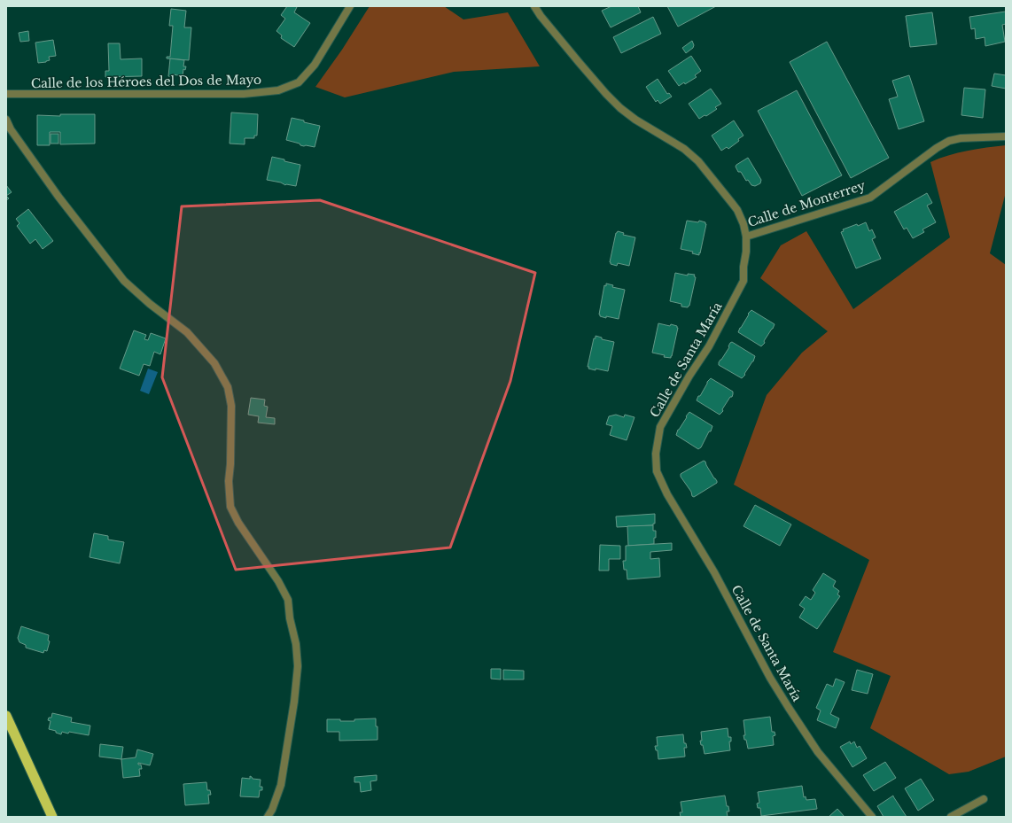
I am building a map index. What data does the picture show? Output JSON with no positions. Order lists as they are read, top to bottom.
{
  "streets": {
    "street": ["Calle de los Héroes del Dos de Mayo", "Calle de Monterrey", "Calle de Santa María"]
  },
  "crossings": [
    ["Calle de Monterrey", "Calle de Santa María"]
  ]
}
